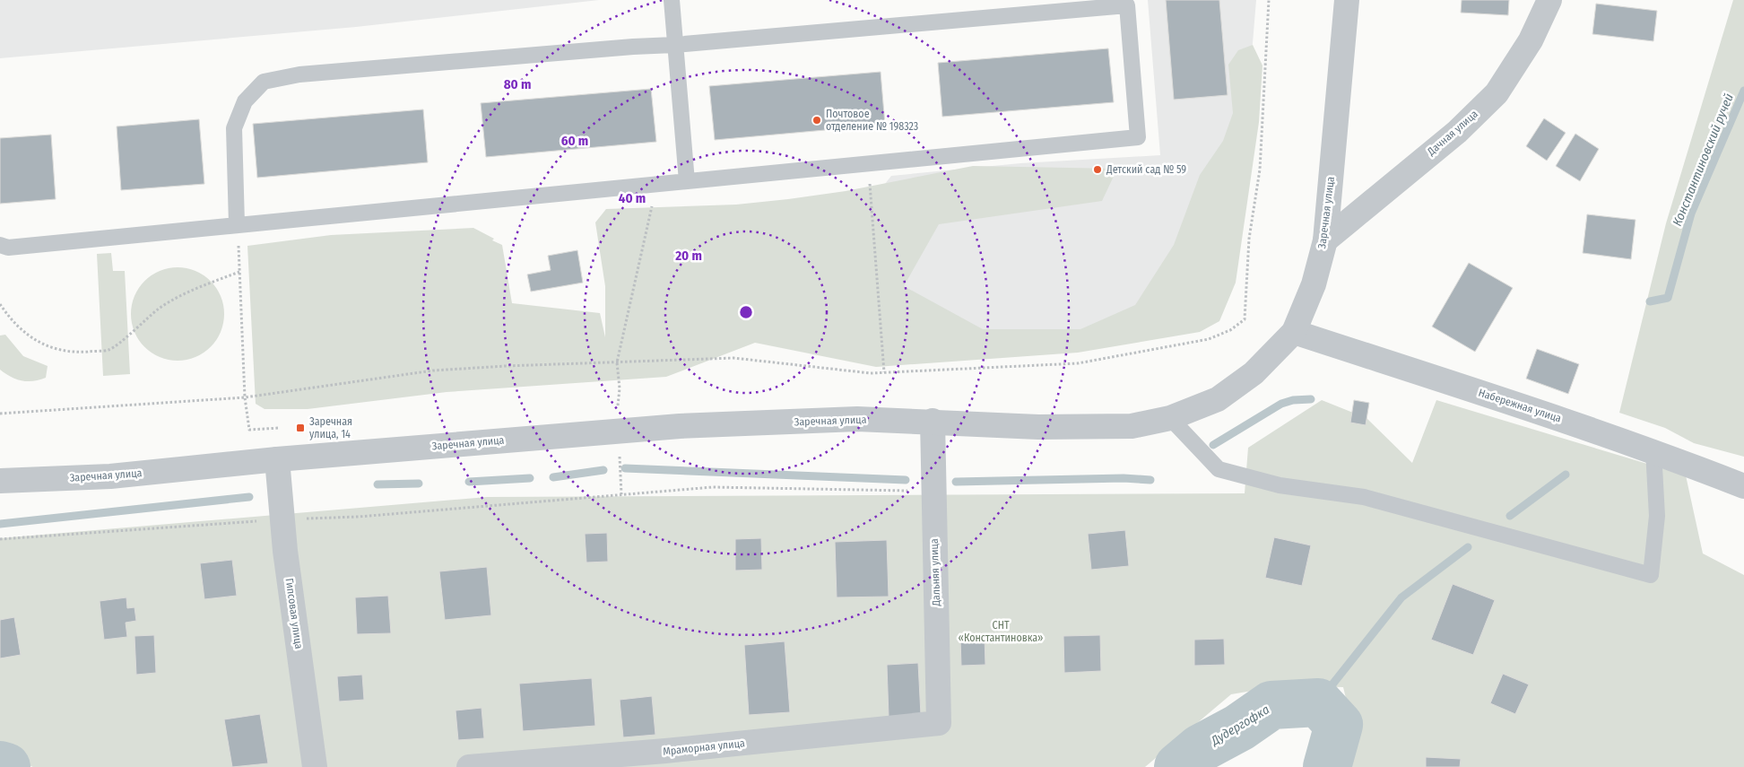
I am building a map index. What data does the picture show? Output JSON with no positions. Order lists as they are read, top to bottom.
{
  "streets": {
    "street": [
      "Дачная улица",
      "Заречная улица",
      "Набережная улица",
      "Дальняя улица",
      "Гипсовая улица",
      "Мраморная улица"
    ]
  },
  "crossings": [
    ["Дачная улица", "Заречная улица"],
    ["Заречная улица", "Набережная улица"],
    ["Заречная улица", "Дальняя улица"],
    ["Заречная улица", "Гипсовая улица"],
    ["Дальняя улица", "Мраморная улица"]
  ],
  "water": ["Константиновский ручей", "Дудергофка"],
  "parks": ["СНТ «Константиновка»"],
  "places": {
    "other": ["Почтовое отделение № 198323", "Детский сад № 59"],
    "transit": ["Заречная улица, 14"]
  },
  "rings": [
    "80 m",
    "60 m",
    "40 m",
    "20 m"
  ]
}
